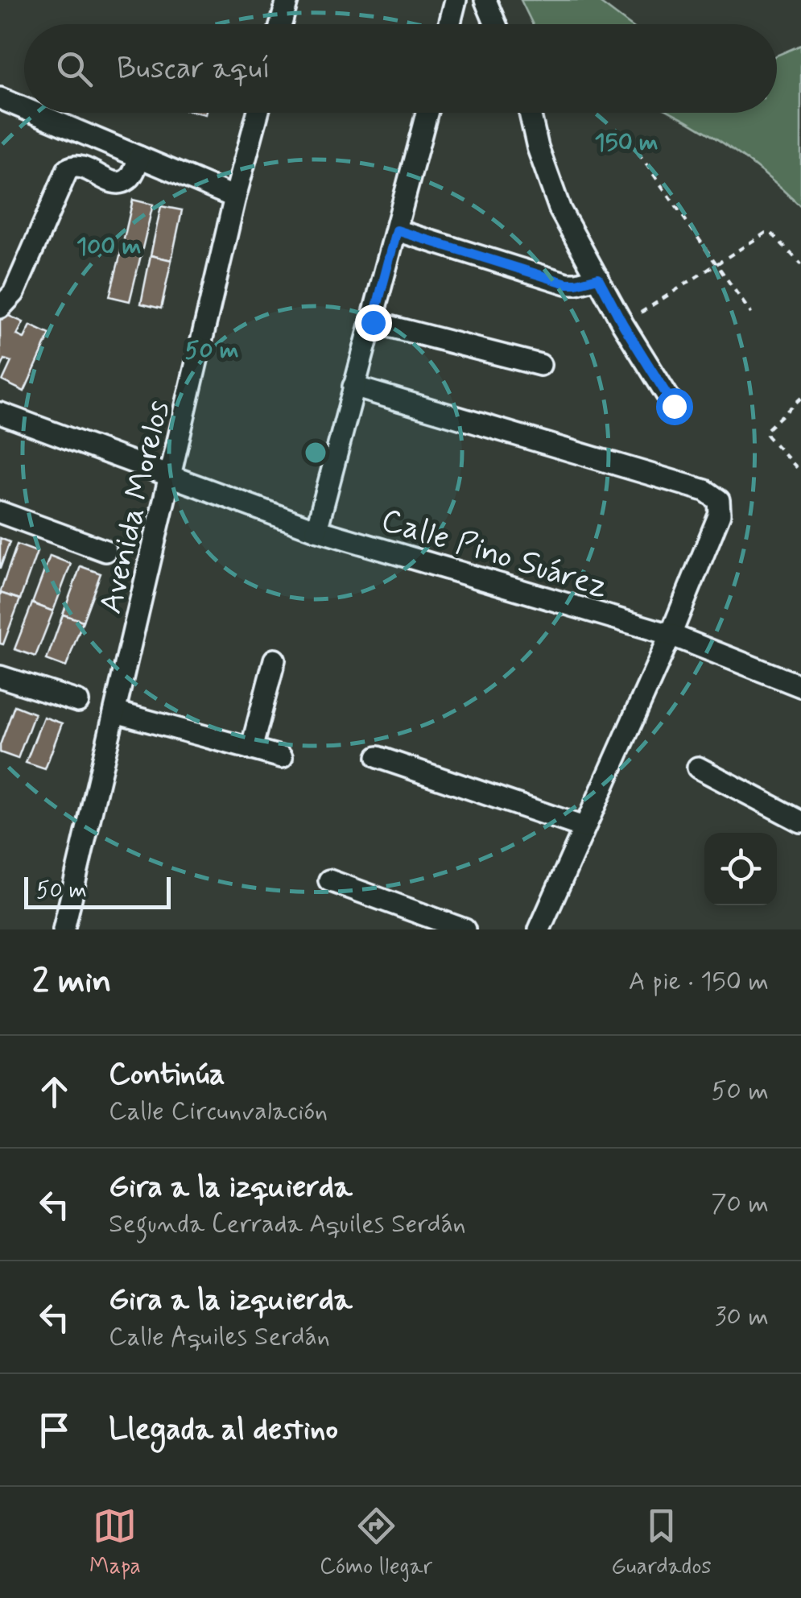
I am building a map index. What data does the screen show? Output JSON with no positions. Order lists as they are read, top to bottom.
{
  "streets": {
    "street": ["Avenida Morelos", "Calle Pino Suárez"]
  },
  "crossings": [
    ["Avenida Morelos", "Calle Pino Suárez"]
  ],
  "scale_bar": "50 m",
  "page": {
    "search": "Buscar aquí",
    "scale": "50 m",
    "heading": ["2 min", "A pie · 150 m"],
    "list": [
      ["Continúa", "Calle Circunvalación", "50 m"],
      ["Gira a la izquierda", "Segunda Cerrada Aquiles Serdán", "70 m"],
      ["Gira a la izquierda", "Calle Aquiles Serdán", "30 m"],
      "Llegada al destino"
    ],
    "nav": ["Mapa", "Cómo llegar", "Guardados"]
  },
  "rings": ["150 m", "100 m", "50 m"]
}
